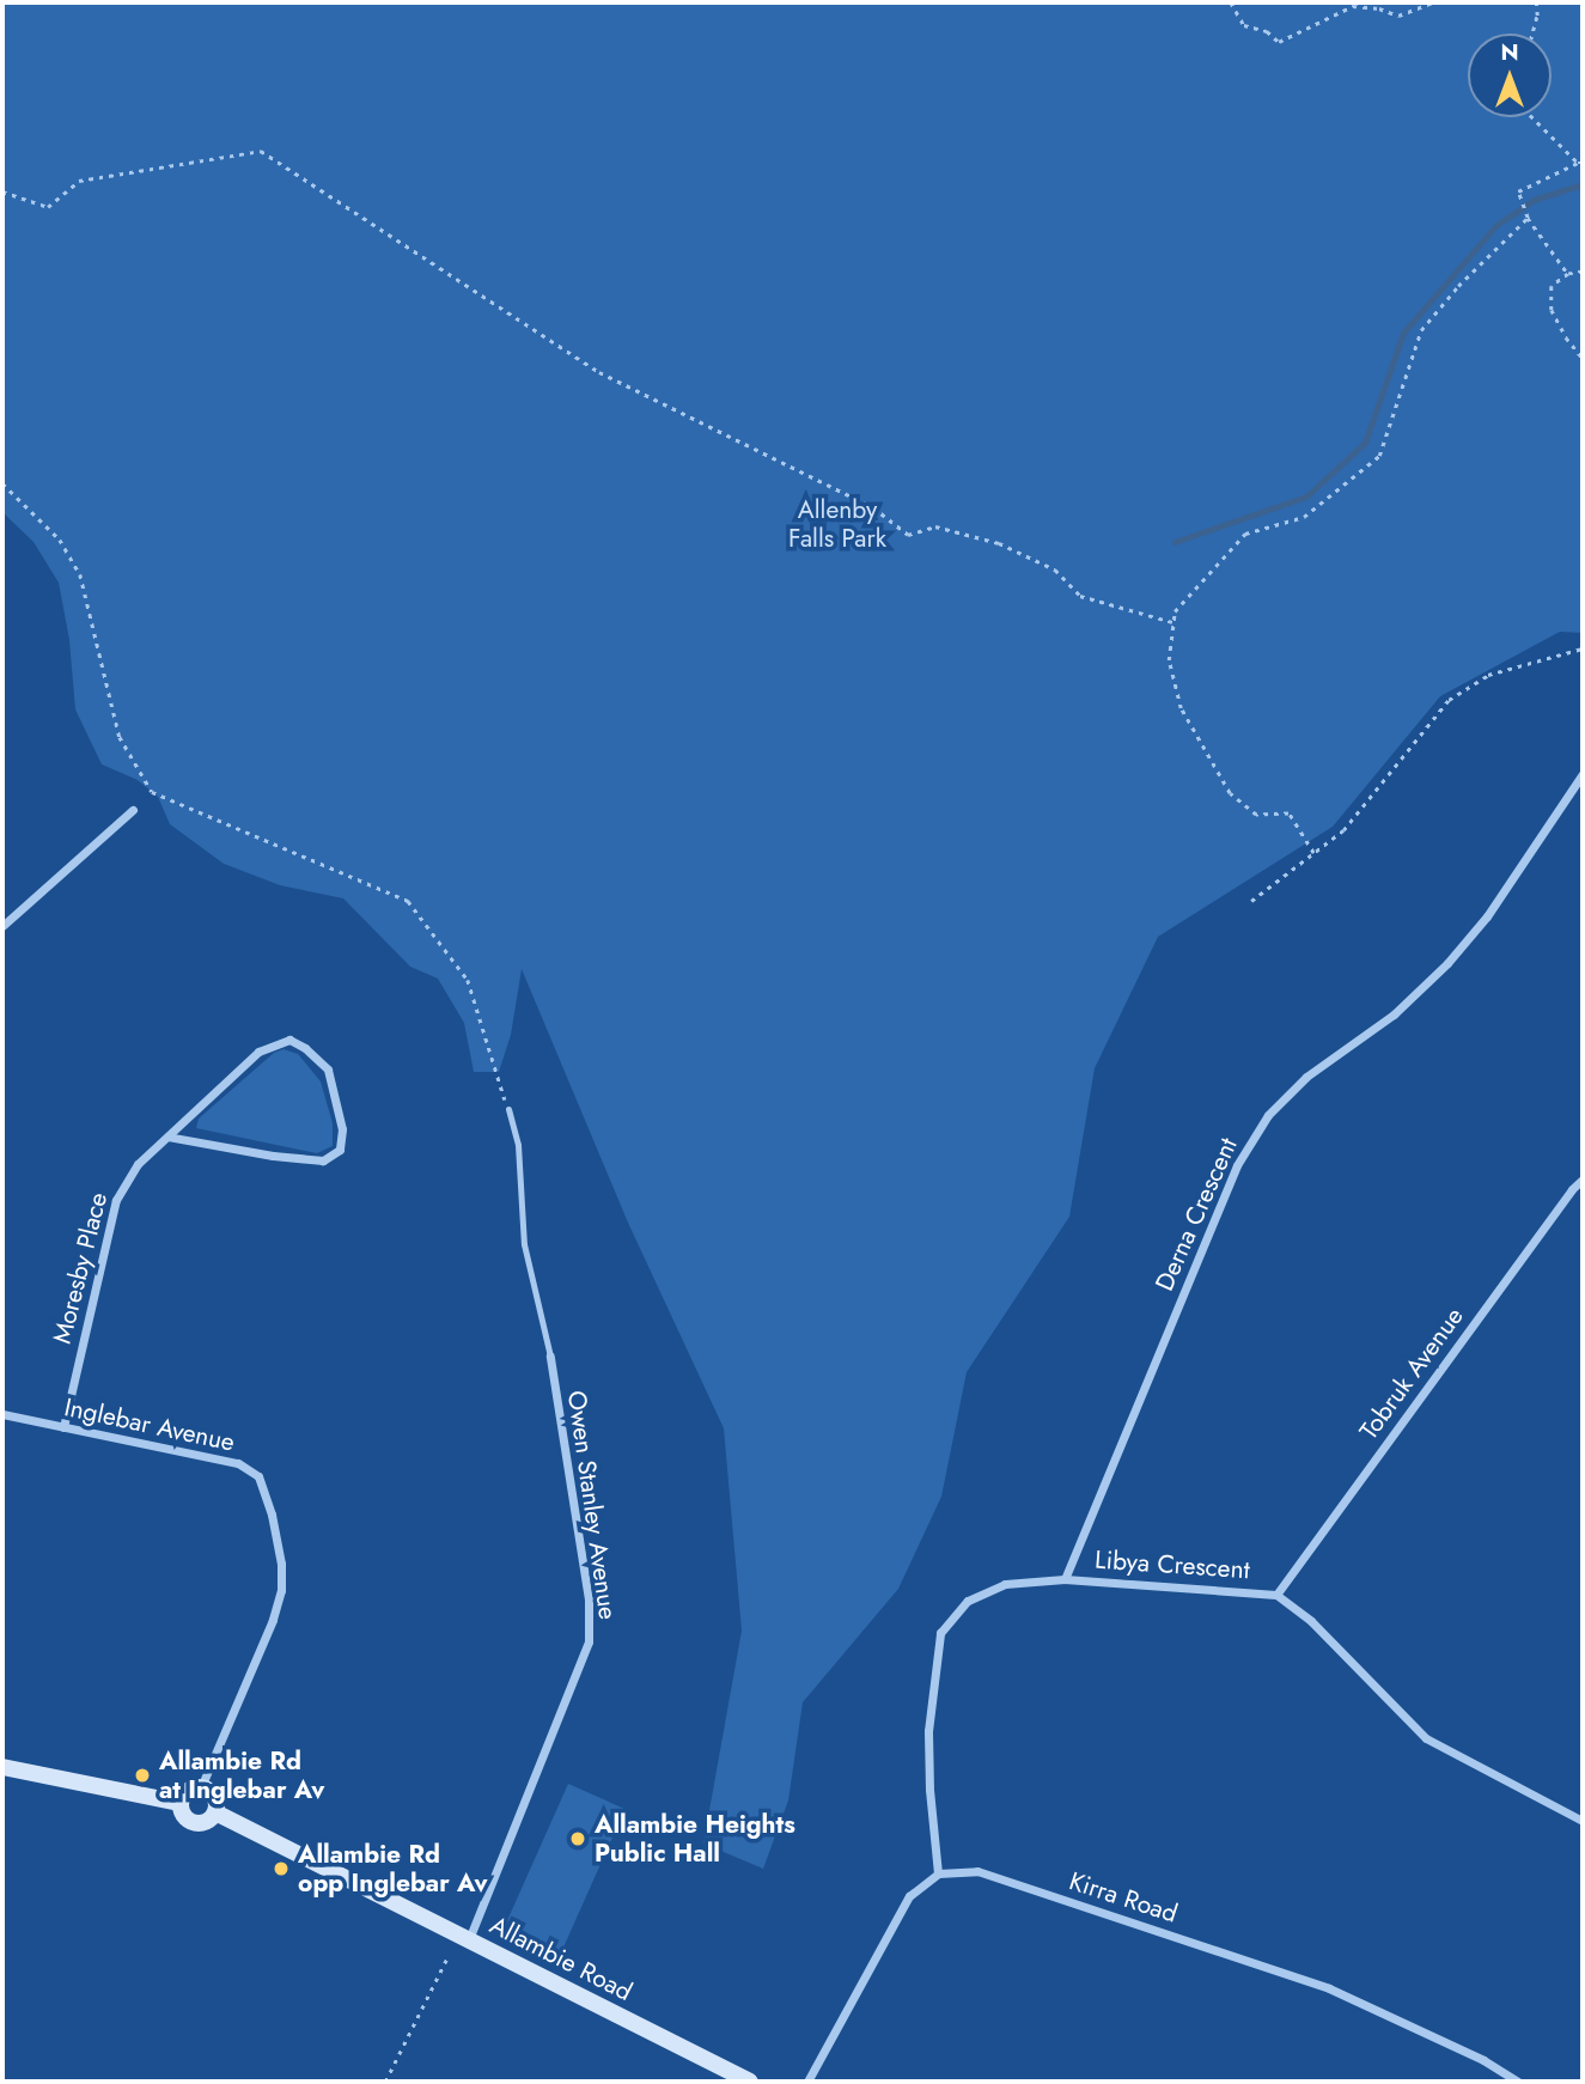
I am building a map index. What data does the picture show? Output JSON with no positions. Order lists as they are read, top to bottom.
{
  "streets": {
    "main road": ["Allambie Road"],
    "street": [
      "Derna Crescent",
      "Moresby Place",
      "Tobruk Avenue",
      "Inglebar Avenue",
      "Owen Stanley Avenue",
      "Libya Crescent",
      "Kirra Road"
    ]
  },
  "crossings": [
    ["Derna Crescent", "Libya Crescent"],
    ["Moresby Place", "Inglebar Avenue"],
    ["Tobruk Avenue", "Libya Crescent"],
    ["Inglebar Avenue", "Allambie Road"],
    ["Owen Stanley Avenue", "Allambie Road"],
    ["Libya Crescent", "Kirra Road"]
  ],
  "parks": ["Allenby Falls Park"],
  "places": ["Allambie Rd at Inglebar Av", "Allambie Heights Public Hall", "Allambie Rd opp Inglebar Av"],
  "north": "top"
}
